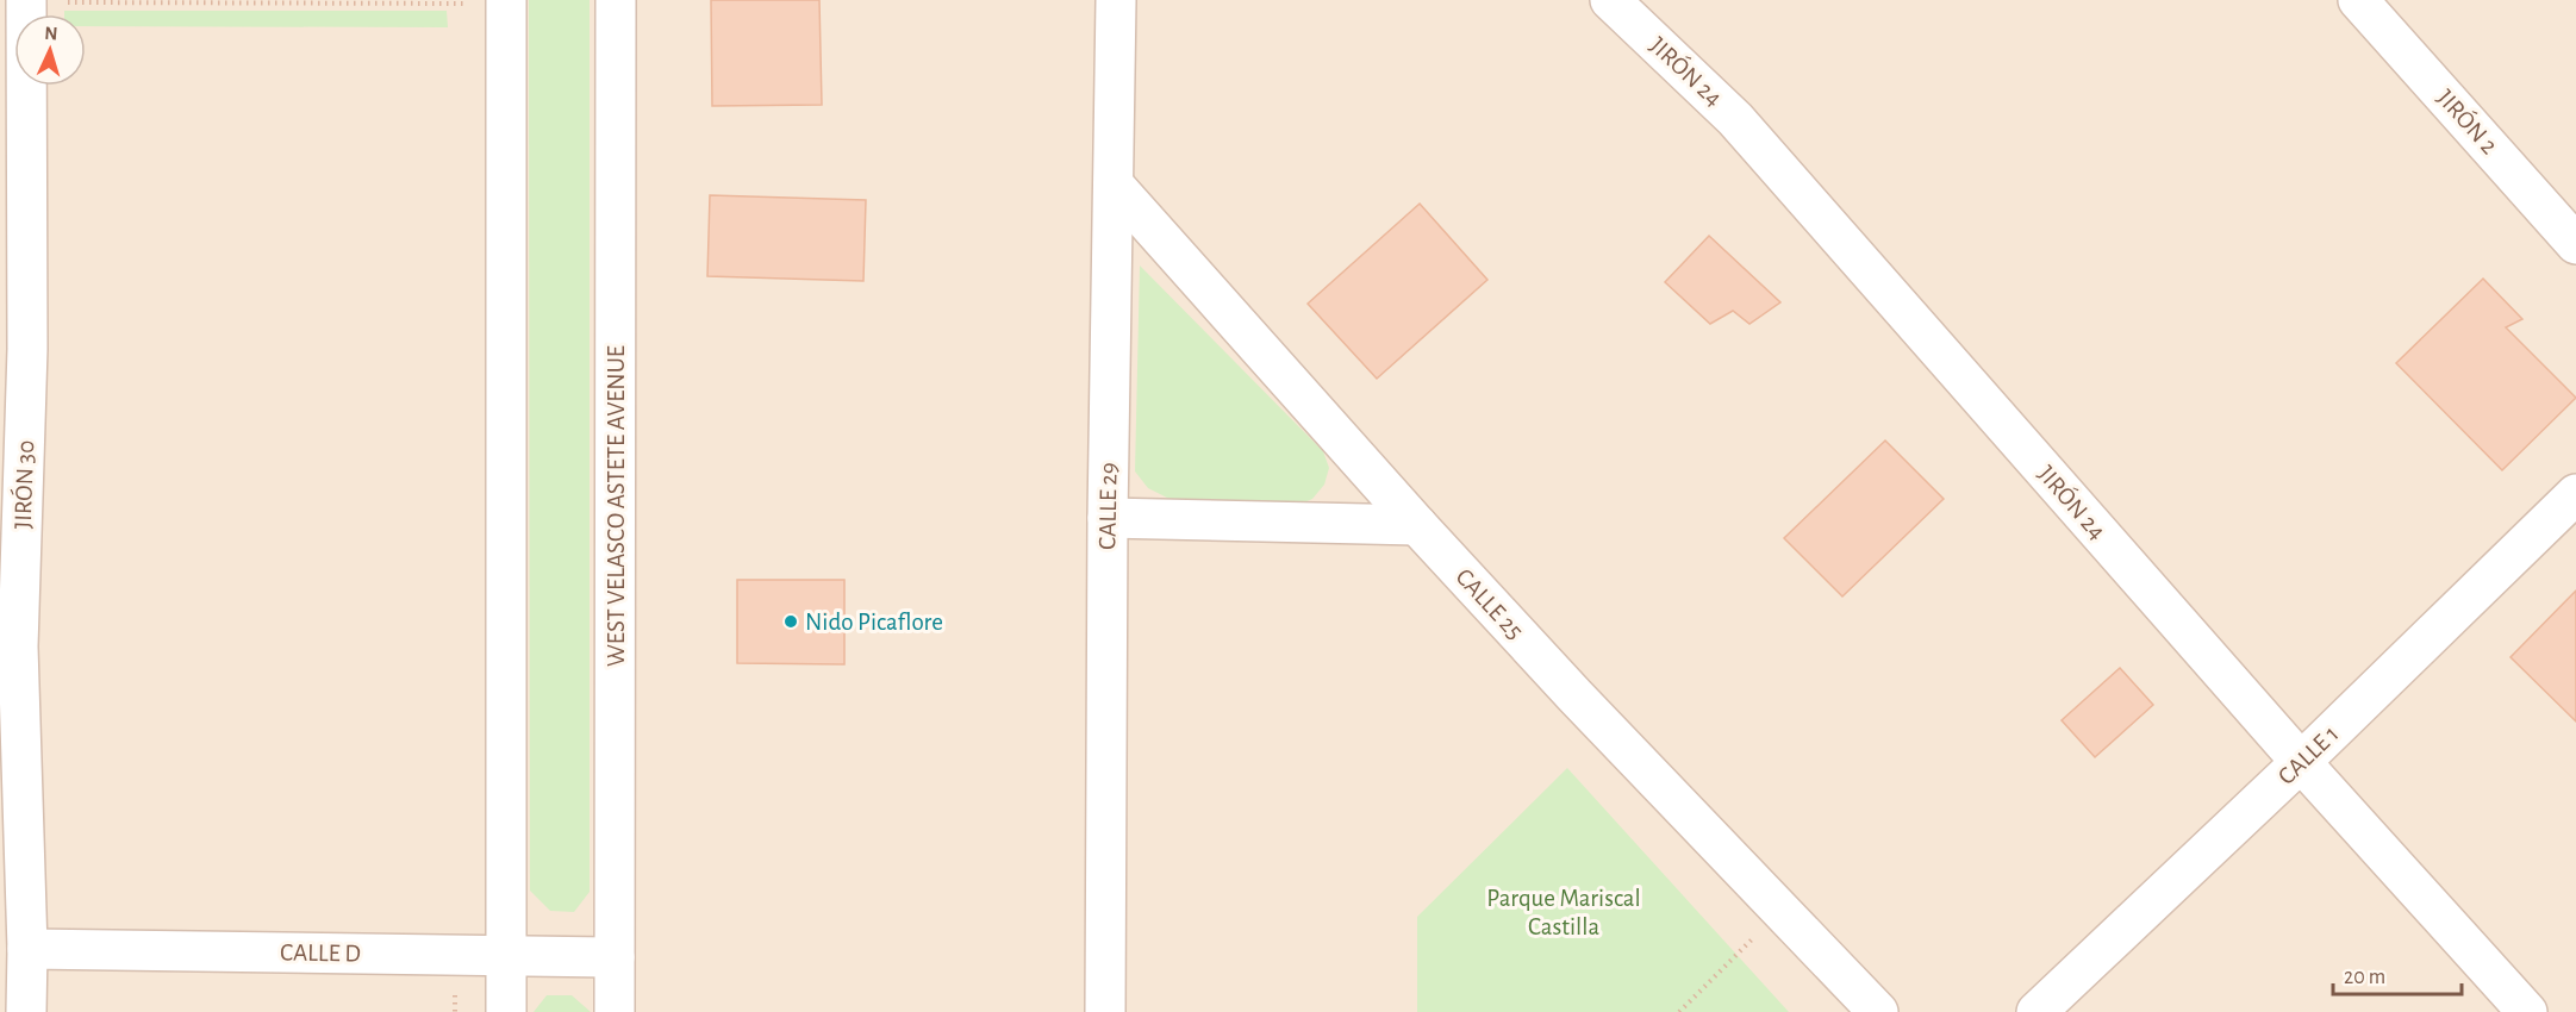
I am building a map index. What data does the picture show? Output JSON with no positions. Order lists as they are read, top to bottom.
{
  "streets": {
    "street": [
      "JIRÓN 24",
      "JIRÓN 2",
      "JIRÓN 30",
      "WEST VELASCO ASTETE AVENUE",
      "CALLE 29",
      "CALLE 25",
      "CALLE 1",
      "CALLE D"
    ]
  },
  "crossings": [
    ["JIRÓN 24", "CALLE 1"],
    ["JIRÓN 30", "CALLE D"],
    ["WEST VELASCO ASTETE AVENUE", "CALLE D"],
    ["CALLE 29", "CALLE 25"]
  ],
  "parks": ["Parque Mariscal Castilla"],
  "places": ["Nido Picaflore"],
  "scale_bar": "20 m",
  "north": "top"
}
